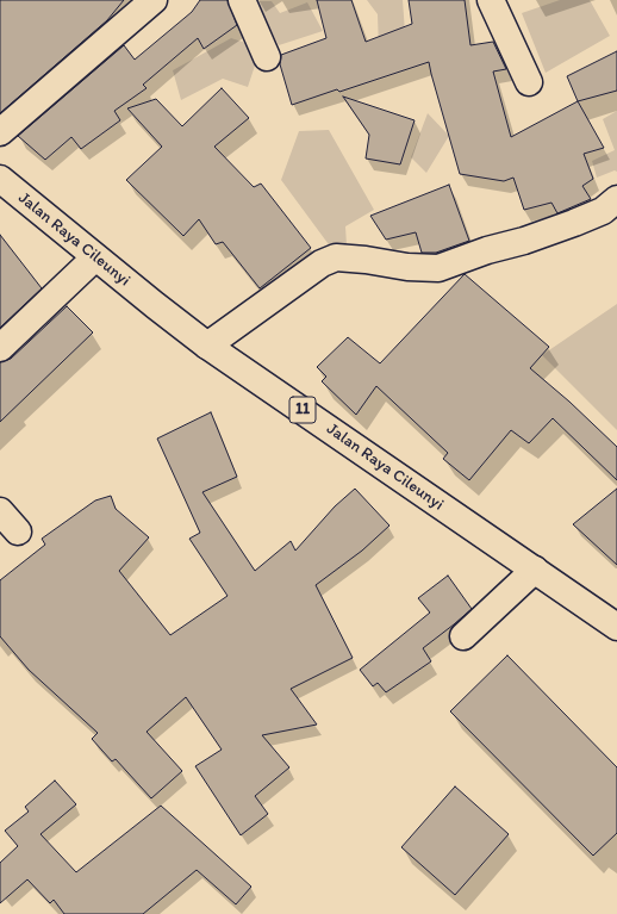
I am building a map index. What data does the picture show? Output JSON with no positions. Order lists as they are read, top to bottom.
{
  "streets": {
    "main road": ["Jalan Raya Cileunyi", "11"]
  }
}
